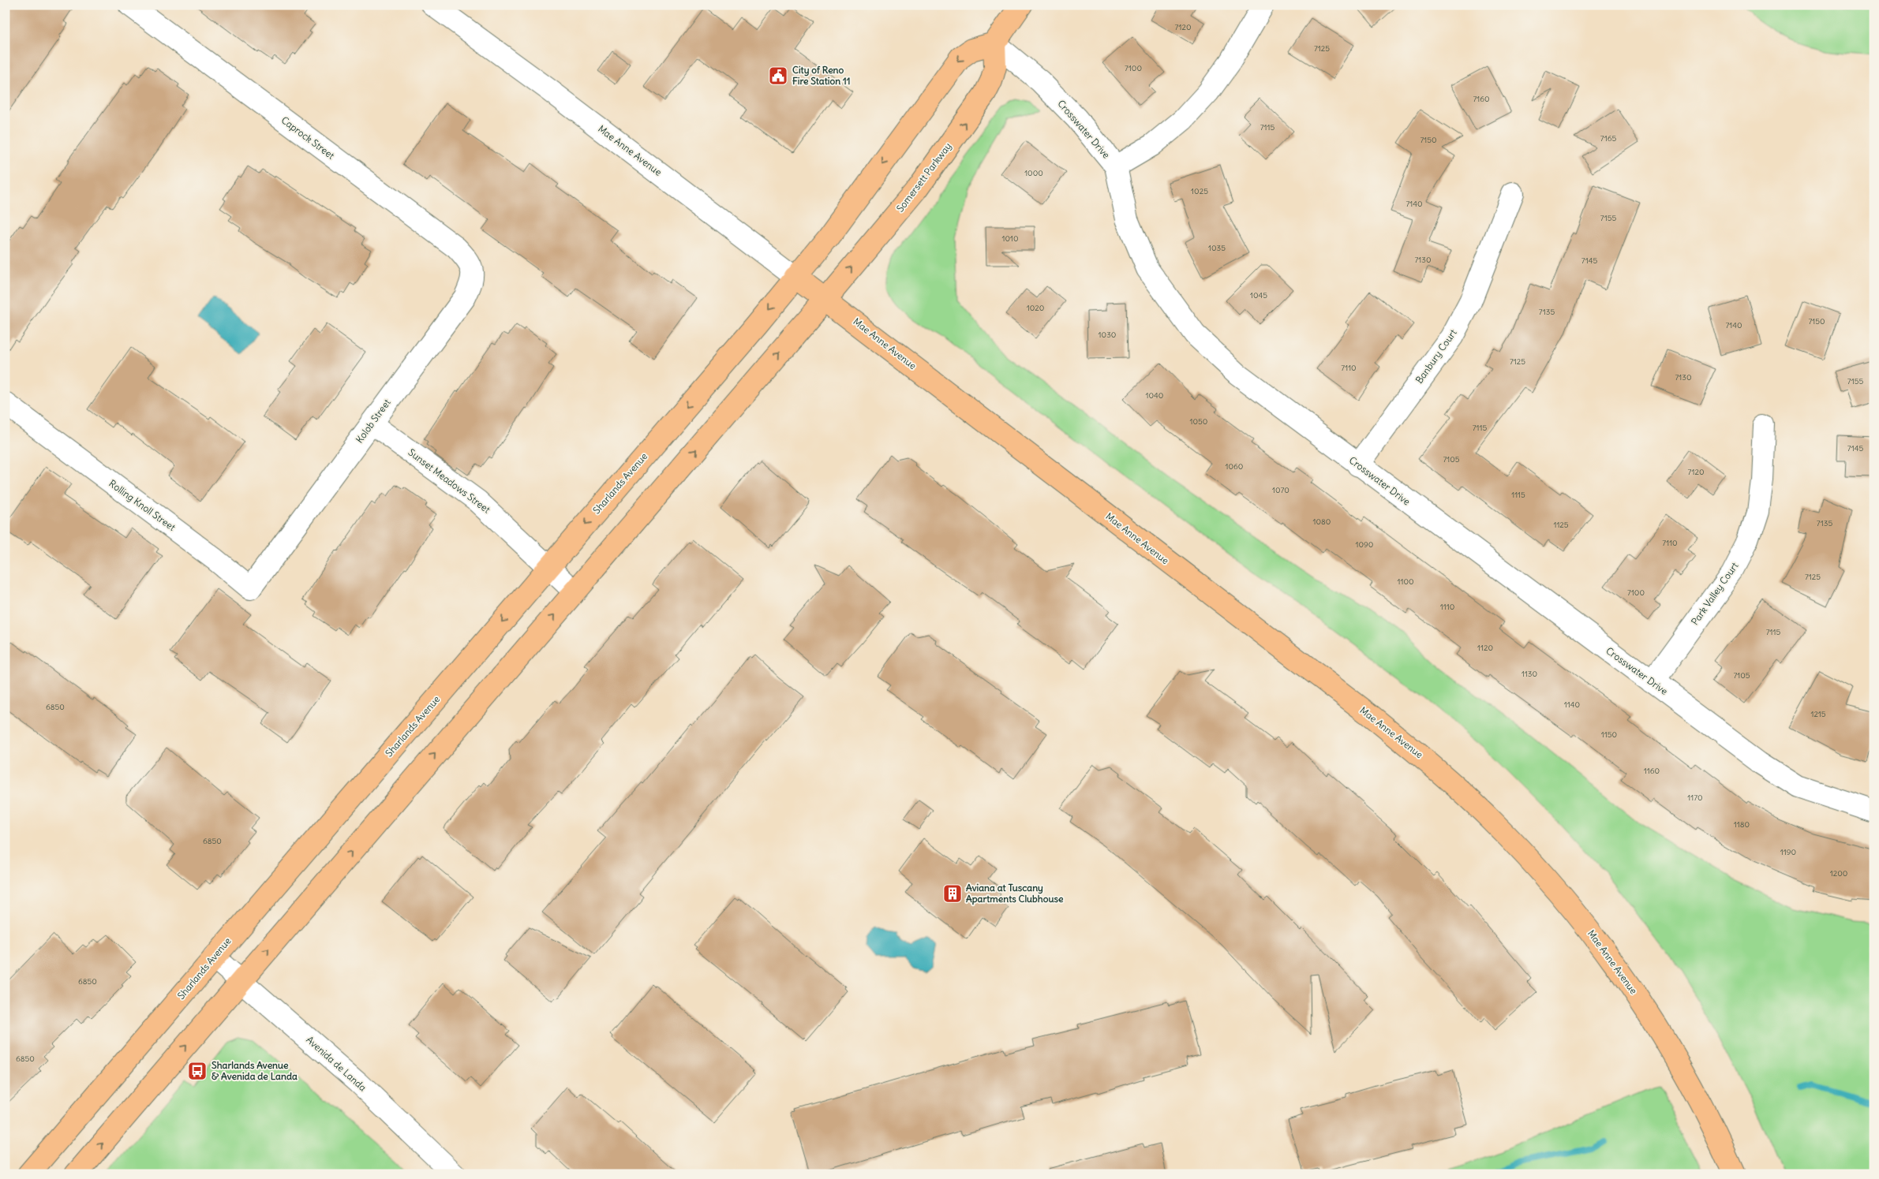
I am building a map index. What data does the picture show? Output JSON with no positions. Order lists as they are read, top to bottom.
{
  "streets": {
    "main road": ["Mae Anne Avenue", "Somersett Parkway", "Sharlands Avenue"],
    "street": [
      "Crosswater Drive",
      "Caprock Street",
      "Banbury Court",
      "Kolob Street",
      "Sunset Meadows Street",
      "Rolling Knoll Street",
      "Park Valley Court",
      "Avenida de Landa"
    ]
  },
  "crossings": [
    ["Crosswater Drive", "Somersett Parkway"],
    ["Crosswater Drive", "Banbury Court"],
    ["Crosswater Drive", "Park Valley Court"],
    ["Caprock Street", "Kolob Street"],
    ["Mae Anne Avenue", "Somersett Parkway"],
    ["Mae Anne Avenue", "Sharlands Avenue"],
    ["Kolob Street", "Sunset Meadows Street"],
    ["Kolob Street", "Rolling Knoll Street"],
    ["Sunset Meadows Street", "Sharlands Avenue"],
    ["Sharlands Avenue", "Avenida de Landa"]
  ],
  "places": {
    "public building": ["City of Reno Fire Station 11"],
    "building": ["Aviana at Tuscany Apartments Clubhouse"],
    "bus stop": ["Sharlands Avenue & Avenida de Landa"]
  },
  "house_numbers": [
    "7120",
    "7125",
    "7100",
    "7160",
    "7115",
    "7165",
    "7150",
    "1000",
    "1025",
    "7140",
    "7155",
    "1010",
    "1035",
    "7130",
    "7145",
    "1045",
    "1020",
    "7135",
    "7150",
    "7140",
    "1030",
    "7125",
    "7110",
    "7130",
    "7155",
    "1040",
    "1050",
    "7115",
    "7145",
    "7105",
    "1060",
    "7120",
    "1070",
    "1115",
    "1080",
    "7135",
    "1125",
    "7110",
    "1090",
    "7125",
    "1100",
    "7100",
    "1110",
    "7115",
    "1120",
    "1130",
    "7105",
    "1140",
    "6850",
    "1215",
    "1150",
    "1160",
    "1170",
    "1180",
    "6850",
    "1190",
    "1200",
    "6850",
    "6850"
  ]
}
